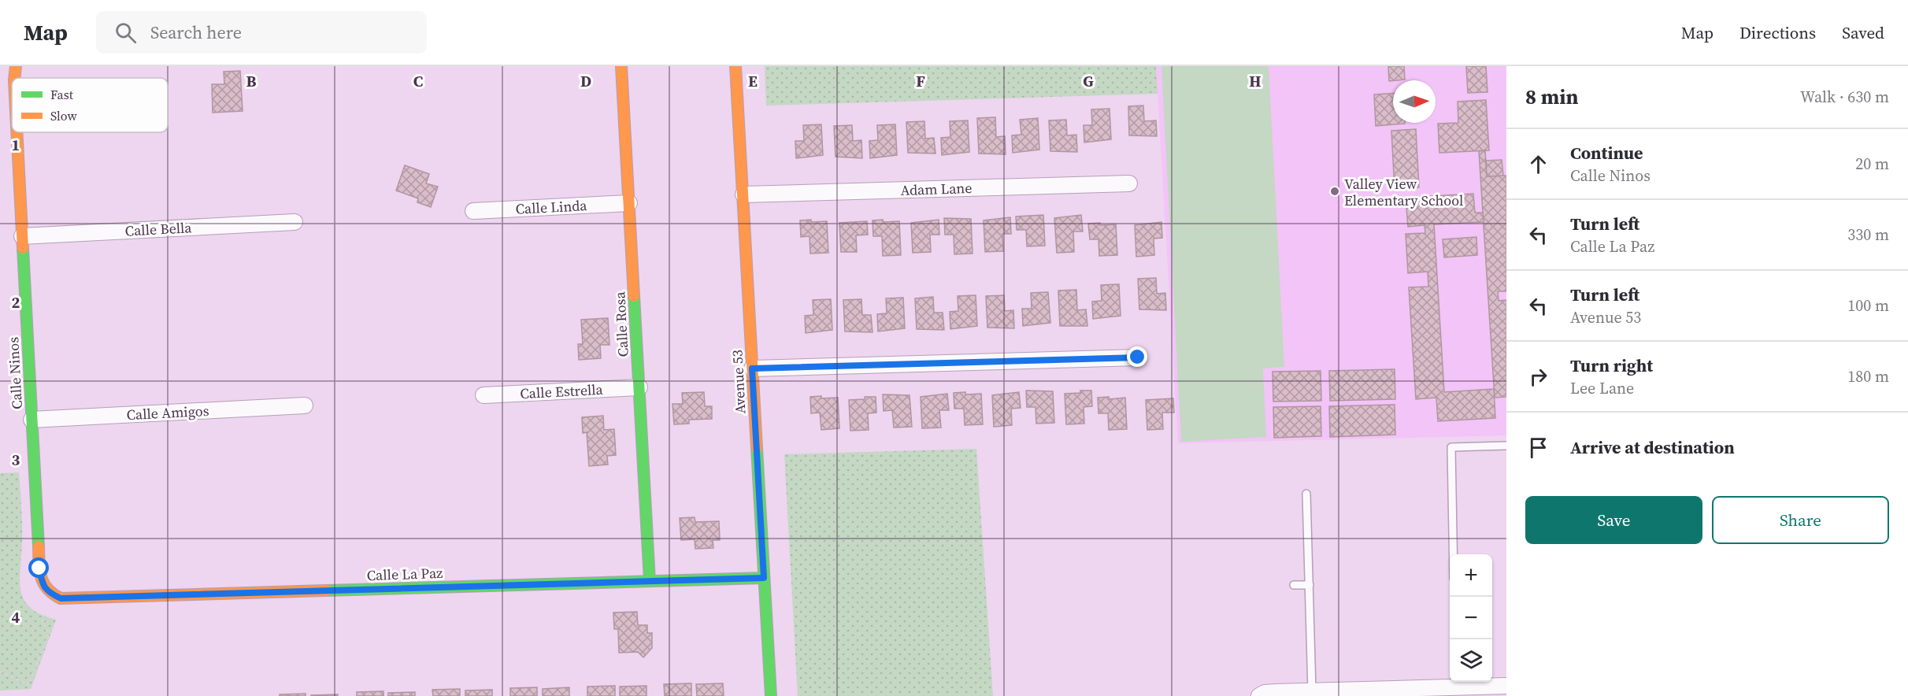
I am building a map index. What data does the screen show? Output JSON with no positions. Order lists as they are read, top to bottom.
{
  "streets": {
    "street": [
      "Adam Lane",
      "Calle Linda",
      "Calle Bella",
      "Calle Rosa",
      "Calle Ninos",
      "Avenue 53",
      "Calle Estrella",
      "Calle Amigos",
      "Calle La Paz"
    ]
  },
  "crossings": [
    ["Adam Lane", "Avenue 53"],
    ["Calle Linda", "Calle Rosa"],
    ["Calle Bella", "Calle Ninos"],
    ["Calle Rosa", "Calle Estrella"],
    ["Calle Rosa", "Calle La Paz"],
    ["Calle Ninos", "Calle Amigos"],
    ["Calle Ninos", "Calle La Paz"],
    ["Avenue 53", "Calle La Paz"]
  ],
  "places": ["Valley View Elementary School"],
  "legend": ["Fast", "Slow"],
  "north": "right",
  "page": {
    "header": "Map",
    "search": "Search here",
    "nav": ["Map", "Directions", "Saved"],
    "heading": ["8 min", "Walk · 630 m"],
    "list": [
      ["Continue", "Calle Ninos", "20 m"],
      ["Turn left", "Calle La Paz", "330 m"],
      ["Turn left", "Avenue 53", "100 m"],
      ["Turn right", "Lee Lane", "180 m"],
      "Arrive at destination"
    ],
    "buttons": ["Save", "Share"],
    "map_buttons": ["+", "−"]
  },
  "grid": {
    "columns": [
      "B",
      "C",
      "D",
      "E",
      "F",
      "G",
      "H"
    ],
    "rows": [
      "1",
      "2",
      "3",
      "4"
    ]
  }
}
